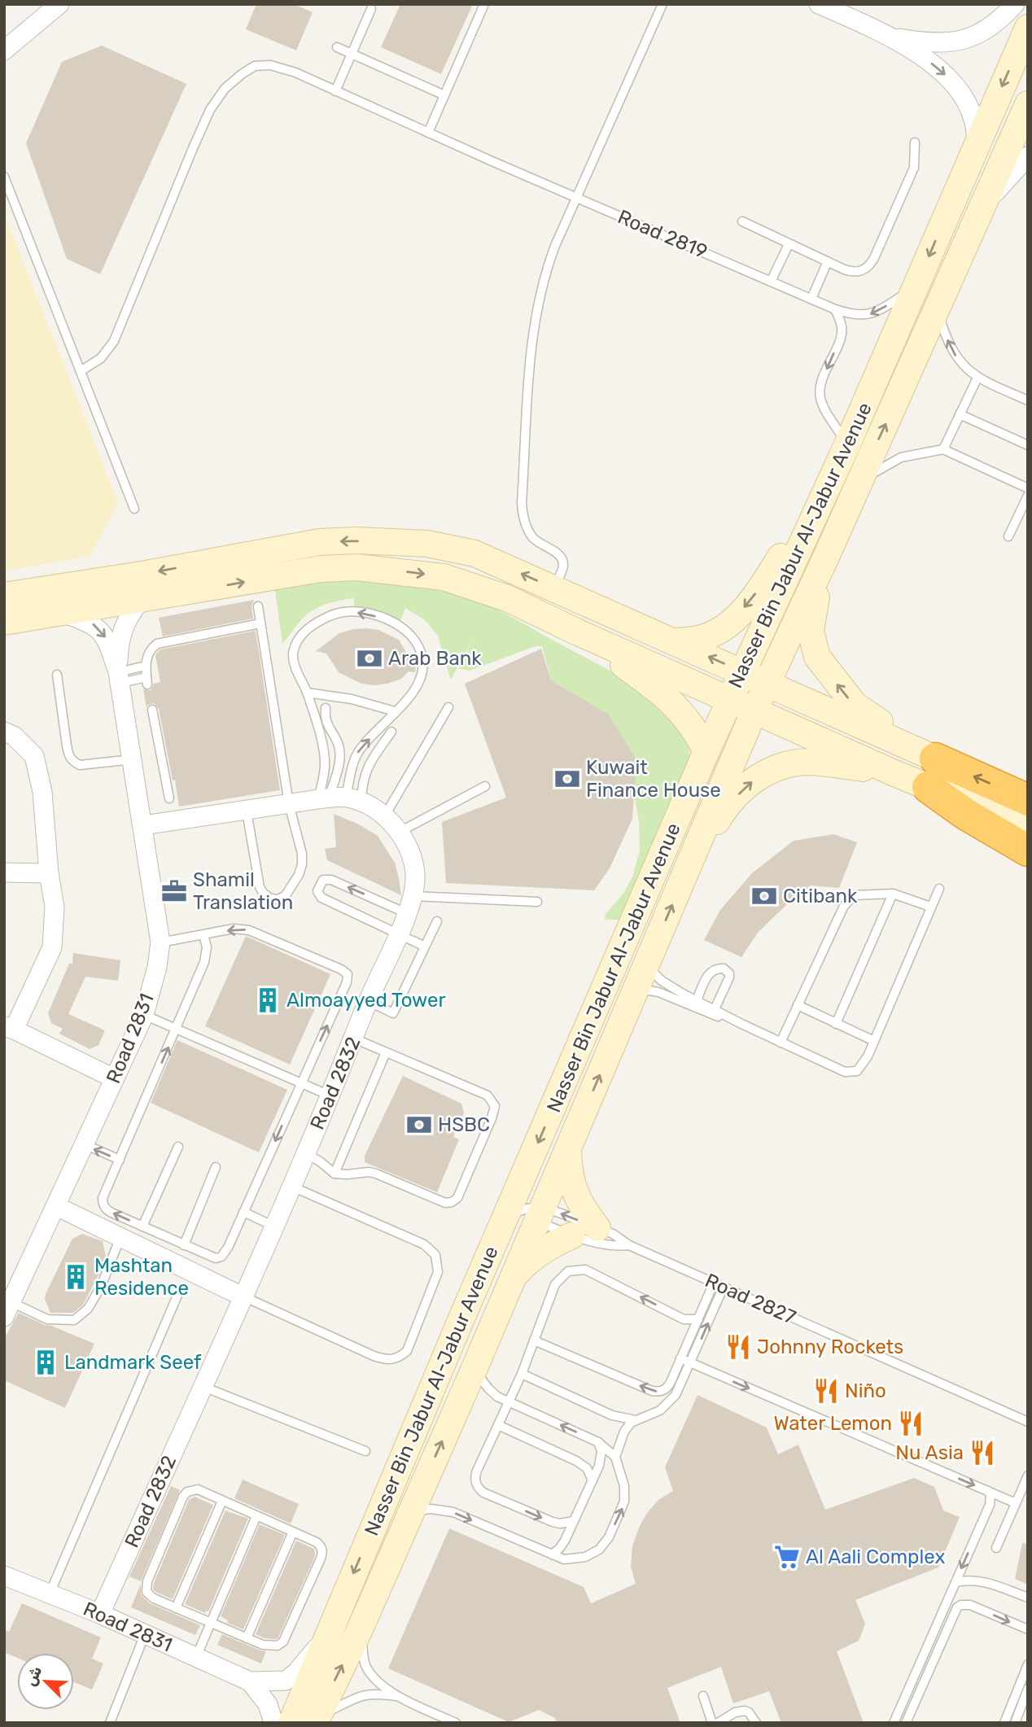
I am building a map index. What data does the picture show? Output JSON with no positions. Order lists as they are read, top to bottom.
{
  "streets": {
    "main road": ["Nasser Bin Jabur Al-Jabur Avenue"],
    "street": ["Road 2831", "Road 2832"],
    "lane": ["Road 2819", "Road 2827"]
  },
  "crossings": [
    ["Road 2819", "Nasser Bin Jabur Al-Jabur Avenue"],
    ["Nasser Bin Jabur Al-Jabur Avenue", "Road 2831"],
    ["Nasser Bin Jabur Al-Jabur Avenue", "Road 2827"],
    ["Road 2831", "Road 2832"]
  ],
  "places": {
    "bank": [
      "Arab Bank",
      "Kuwait Finance House",
      "Citibank",
      "HSBC"
    ],
    "office": ["Shamil Translation"],
    "building": ["Almoayyed Tower", "Mashtan Residence", "Landmark Seef"],
    "restaurant": [
      "Johnny Rockets",
      "Niño",
      "Water Lemon",
      "Nu Asia"
    ],
    "supermarket": ["Al Aali Complex"]
  },
  "north": "top left"
}
